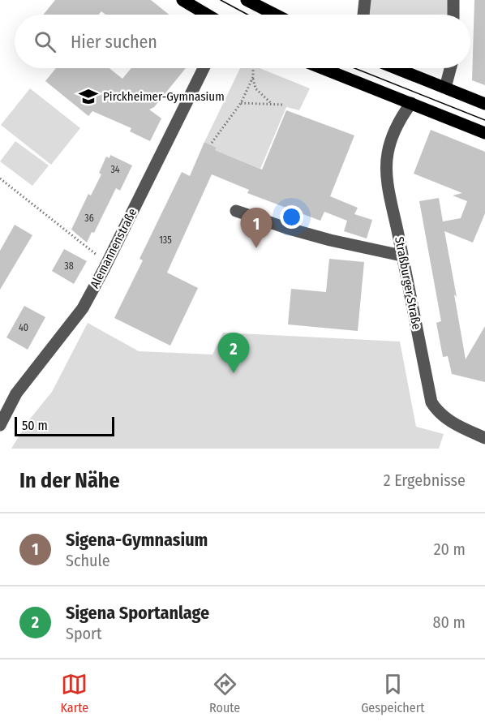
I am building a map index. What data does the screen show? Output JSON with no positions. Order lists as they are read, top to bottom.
{
  "streets": {
    "street": ["Alemannenstraße", "Straßburger Straße"]
  },
  "places": {
    "school or university": ["Pirckheimer-Gymnasium"]
  },
  "house_numbers": [
    "34",
    "36",
    "135",
    "38",
    "40"
  ],
  "scale_bar": "50 m",
  "page": {
    "search": "Hier suchen",
    "pins": ["1", "2"],
    "scale": "50 m",
    "heading": ["In der Nähe", "2 Ergebnisse"],
    "list": [
      {
        "mark": "1",
        "name": "Sigena-Gymnasium",
        "note": "Schule",
        "value": "20 m"
      },
      {
        "mark": "2",
        "name": "Sigena Sportanlage",
        "note": "Sport",
        "value": "80 m"
      }
    ],
    "nav": ["Karte", "Route", "Gespeichert"]
  }
}
